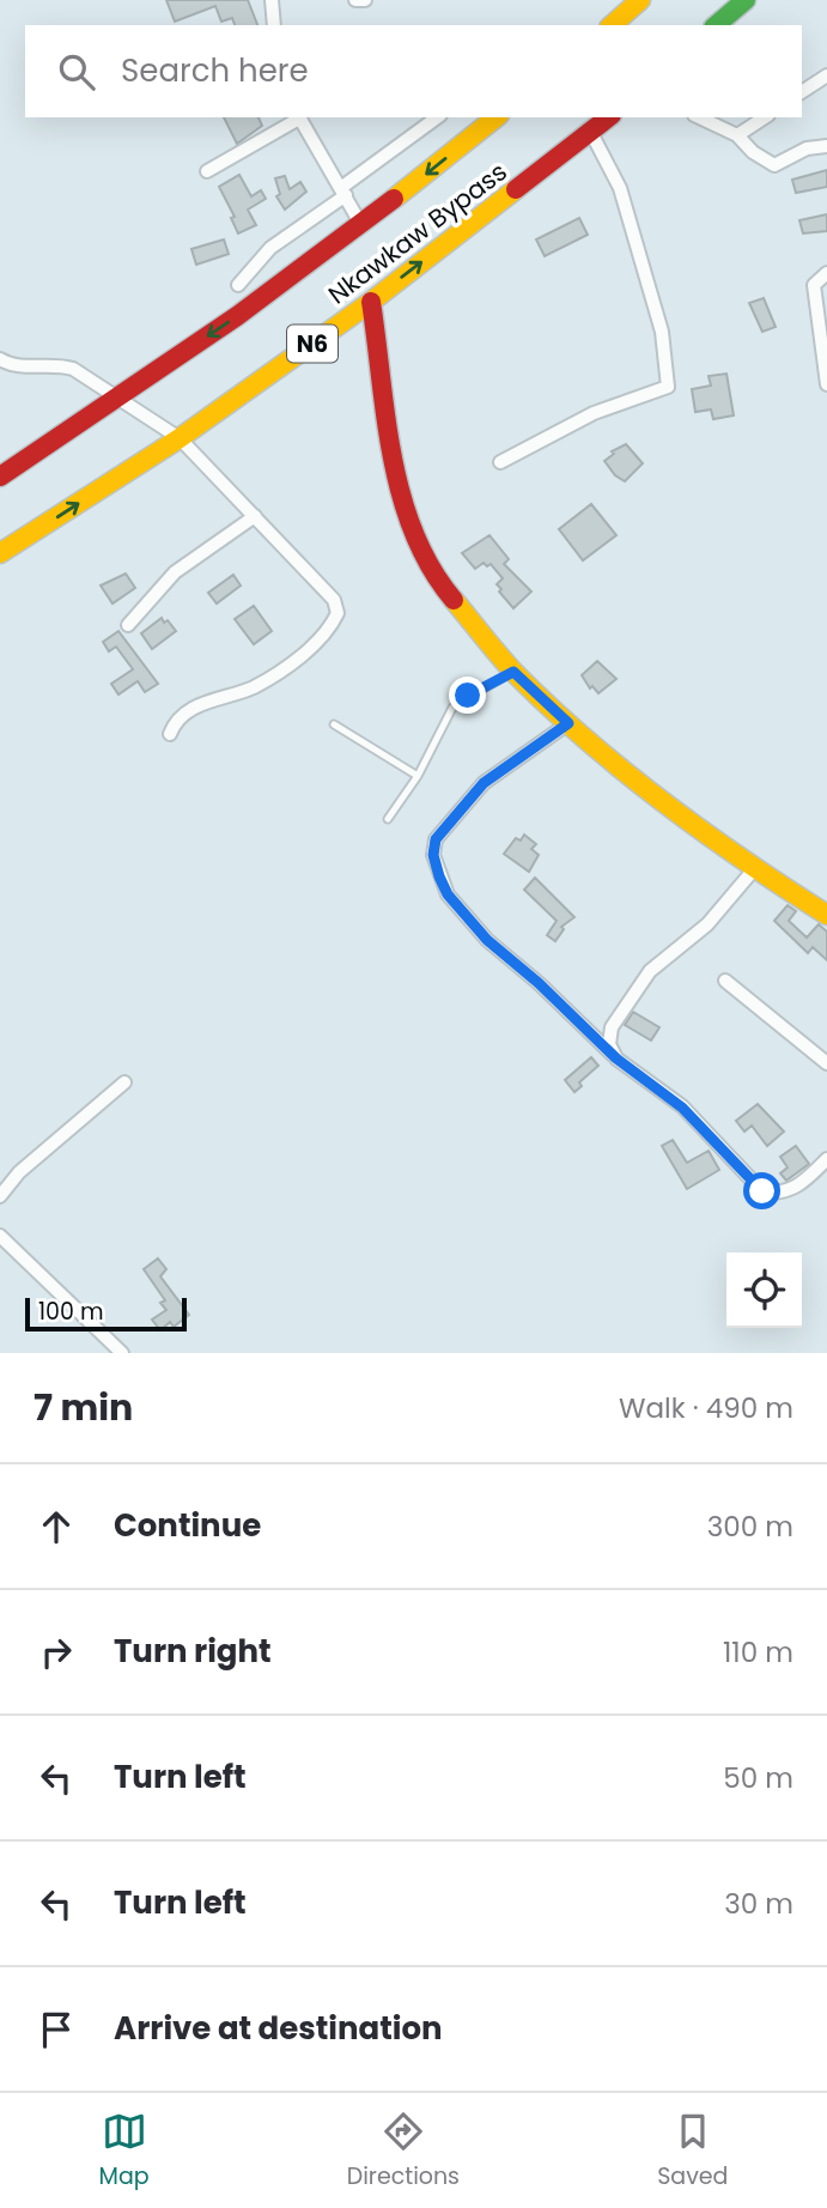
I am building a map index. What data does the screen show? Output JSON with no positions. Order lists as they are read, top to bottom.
{
  "streets": {
    "main road": ["Nkawkaw Bypass", "N6"]
  },
  "scale_bar": "100 m",
  "page": {
    "search": "Search here",
    "scale": "100 m",
    "heading": ["7 min", "Walk · 490 m"],
    "list": [
      ["Continue", "300 m"],
      ["Turn right", "110 m"],
      ["Turn left", "50 m"],
      ["Turn left", "30 m"],
      "Arrive at destination"
    ],
    "nav": ["Map", "Directions", "Saved"]
  }
}
